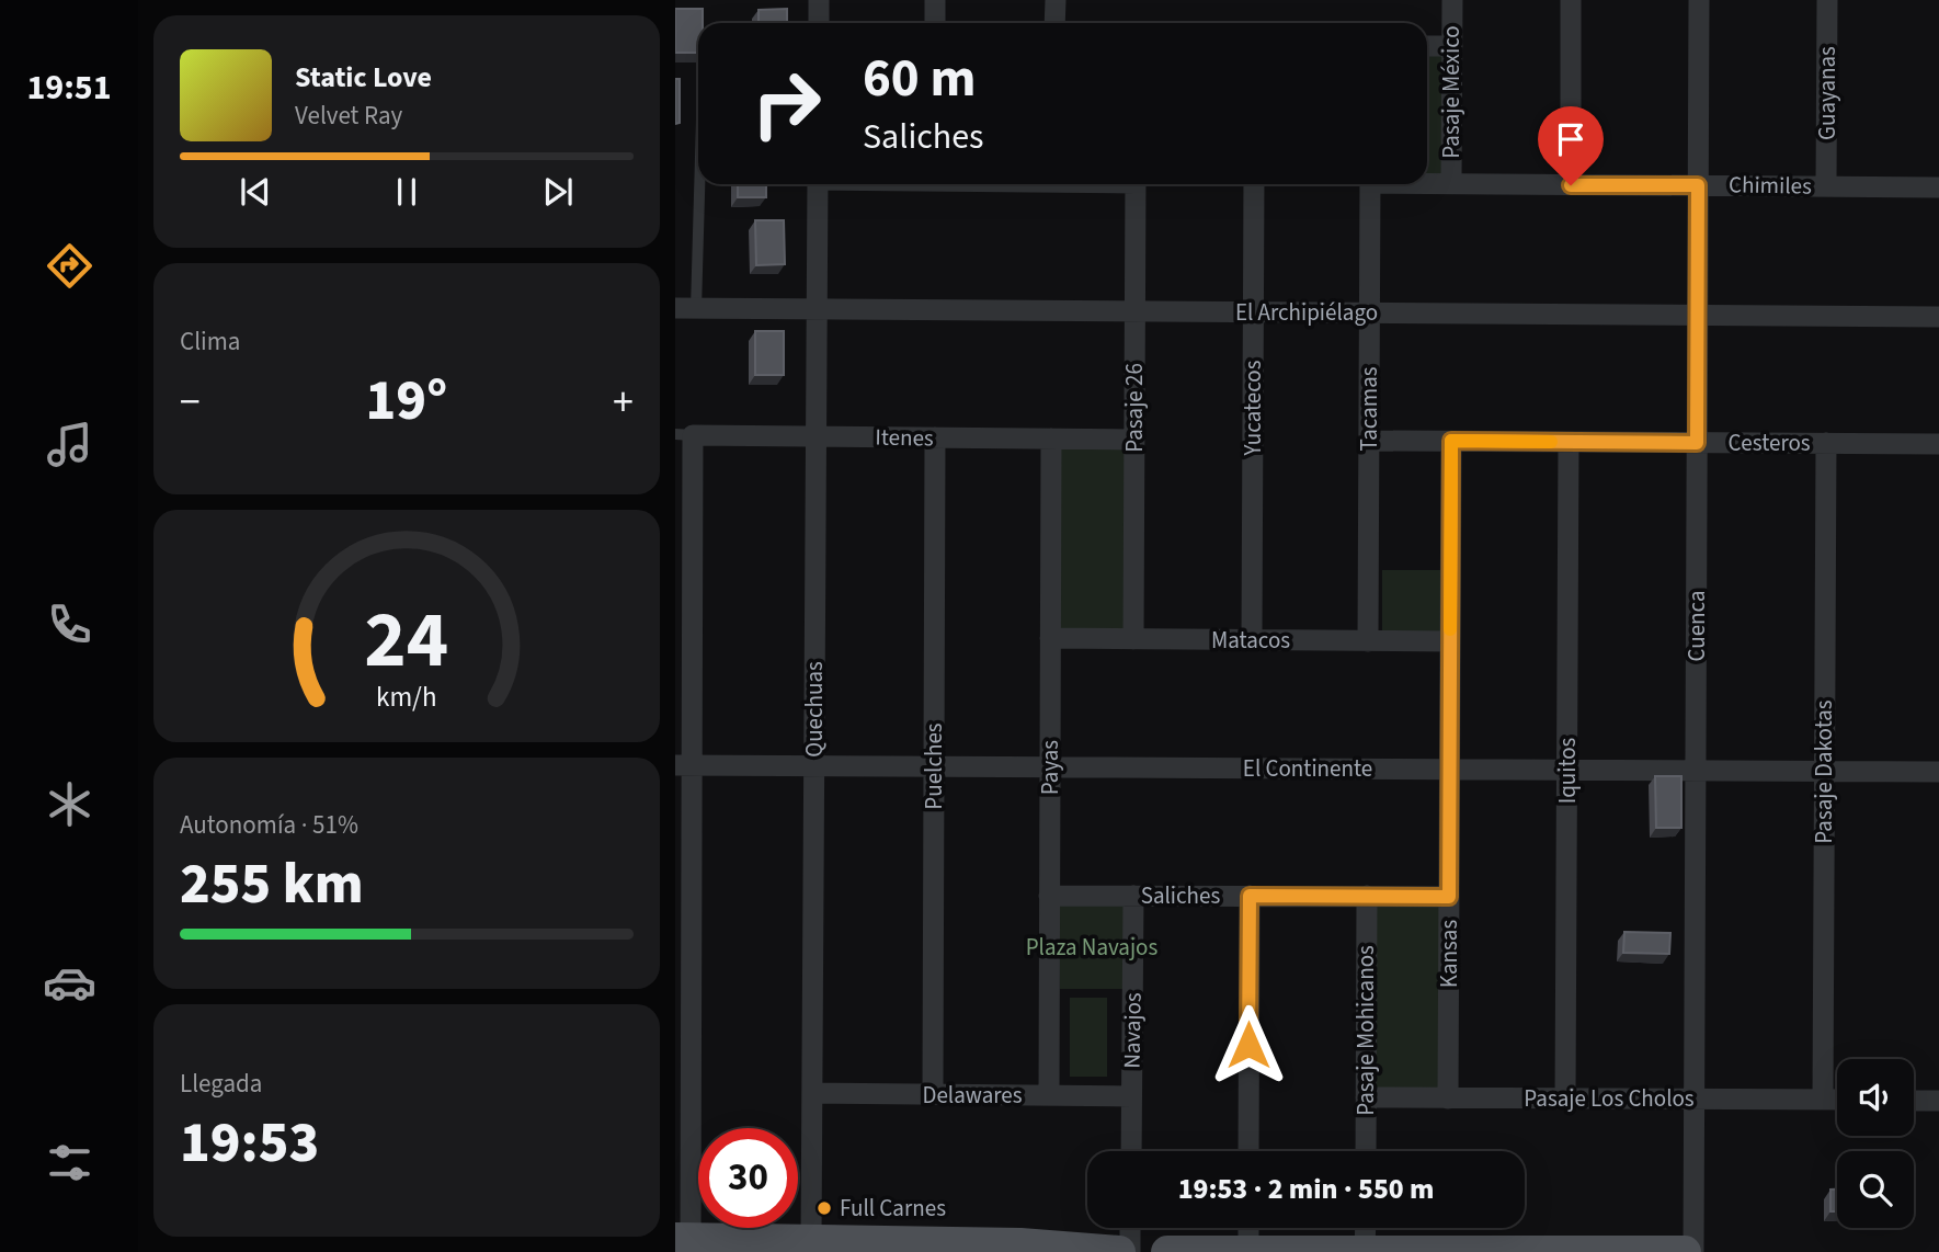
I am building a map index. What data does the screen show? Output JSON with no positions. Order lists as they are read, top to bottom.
{
  "streets": {
    "street": [
      "Pasaje México",
      "Guayanas",
      "Chimiles",
      "El Archipiélago",
      "Pasaje 26",
      "Yucatecos",
      "Tacamas",
      "Itenes",
      "Cesteros",
      "Cuenca",
      "Matacos",
      "Quechuas",
      "Puelches",
      "Payas",
      "El Continente",
      "Iquitos",
      "Pasaje Dakotas",
      "Saliches",
      "Kansas",
      "Navajos",
      "Pasaje Mohicanos",
      "Delawares",
      "Pasaje Los Cholos"
    ]
  },
  "crossings": [
    ["Pasaje México", "Chimiles"],
    ["Guayanas", "Chimiles"],
    ["Chimiles", "Cuenca"],
    ["El Archipiélago", "Pasaje 26"],
    ["El Archipiélago", "Yucatecos"],
    ["El Archipiélago", "Tacamas"],
    ["El Archipiélago", "Cuenca"],
    ["El Archipiélago", "Quechuas"],
    ["Pasaje 26", "Itenes"],
    ["Pasaje 26", "Matacos"],
    ["Yucatecos", "Matacos"],
    ["Tacamas", "Cesteros"],
    ["Tacamas", "Matacos"],
    ["Itenes", "Quechuas"],
    ["Itenes", "Puelches"],
    ["Itenes", "Payas"],
    ["Cesteros", "Cuenca"],
    ["Cesteros", "Iquitos"],
    ["Cesteros", "Pasaje Dakotas"],
    ["Cesteros", "Kansas"],
    ["Cuenca", "El Continente"],
    ["Cuenca", "Pasaje Los Cholos"],
    ["Matacos", "Payas"],
    ["Matacos", "Kansas"],
    ["Quechuas", "El Continente"],
    ["Quechuas", "Delawares"],
    ["Puelches", "El Continente"],
    ["Puelches", "Delawares"],
    ["Payas", "El Continente"],
    ["Payas", "Saliches"],
    ["Payas", "Delawares"],
    ["El Continente", "Iquitos"],
    ["El Continente", "Pasaje Dakotas"],
    ["El Continente", "Kansas"],
    ["Iquitos", "Pasaje Los Cholos"],
    ["Pasaje Dakotas", "Pasaje Los Cholos"],
    ["Saliches", "Kansas"],
    ["Saliches", "Navajos"],
    ["Saliches", "Pasaje Mohicanos"],
    ["Kansas", "Pasaje Los Cholos"],
    ["Navajos", "Delawares"],
    ["Pasaje Mohicanos", "Pasaje Los Cholos"]
  ],
  "parks": ["Plaza Navajos"],
  "places": ["Full Carnes"],
  "page": {
    "tabs": "19:51",
    "turn": ["60 m", "Saliches"],
    "song": ["Static Love", "Velvet Ray"],
    "tile": [
      "Clima",
      ["Autonomía · 51%", "255 km"],
      ["Llegada", "19:53"]
    ],
    "heat": ["−", "19°", "+"],
    "limit": "30",
    "trip": "19:53 · 2 min · 550 m",
    "gauge": ["24", "km/h"]
  }
}
